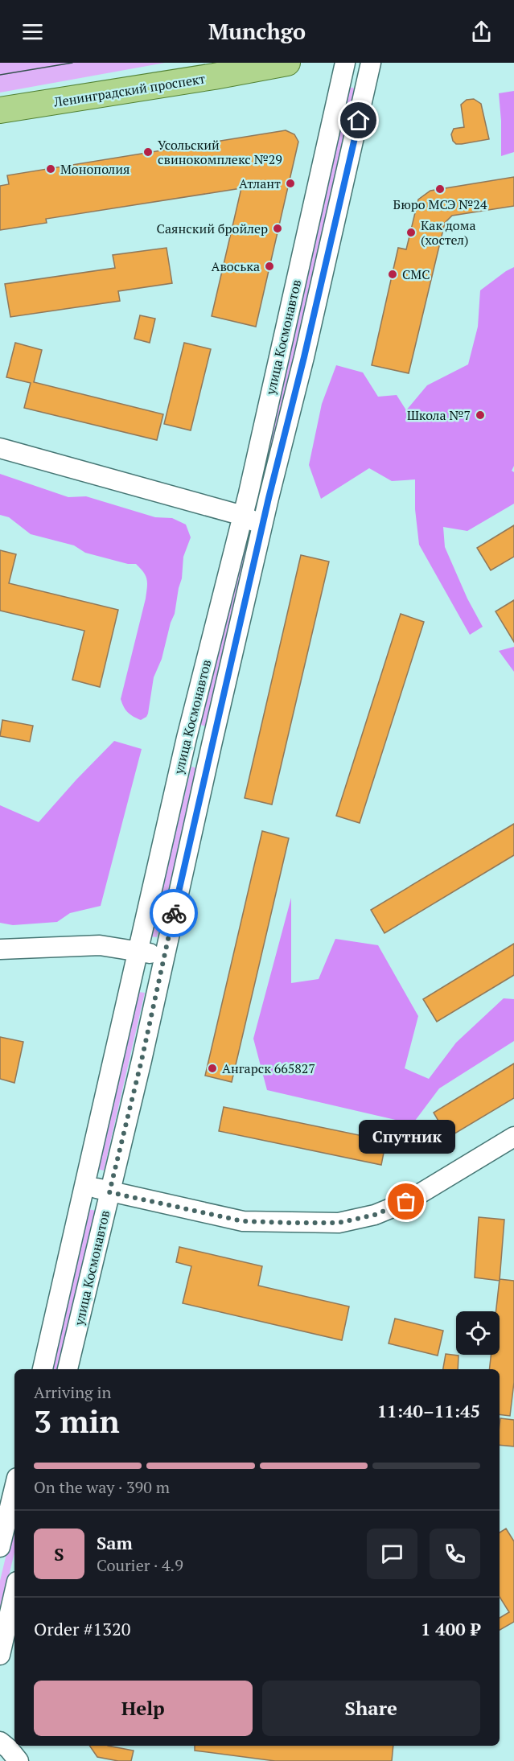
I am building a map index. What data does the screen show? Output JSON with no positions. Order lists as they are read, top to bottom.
{
  "streets": {
    "main road": ["Ленинградский проспект"],
    "street": ["улица Космонавтов"]
  },
  "places": [
    "Усольский свинокомплекс №29",
    "Монополия",
    "Атлант",
    "Бюро МСЭ №24",
    "Саянский бройлер",
    "Как дома (хостел)",
    "Авоська",
    "СМС",
    "Школа №7",
    "Ангарск 665827",
    "Спутник"
  ],
  "page": {
    "header": "Munchgo",
    "bubble": "Спутник",
    "heading": ["3 min", "Arriving in", "11:40–11:45"],
    "panel": [
      "Sam",
      "Courier · 4.9",
      "Order #1320",
      "1 400 ₽"
    ],
    "bar": "On the way · 390 m",
    "round": "S",
    "buttons": ["Help", "Share"]
  }
}
